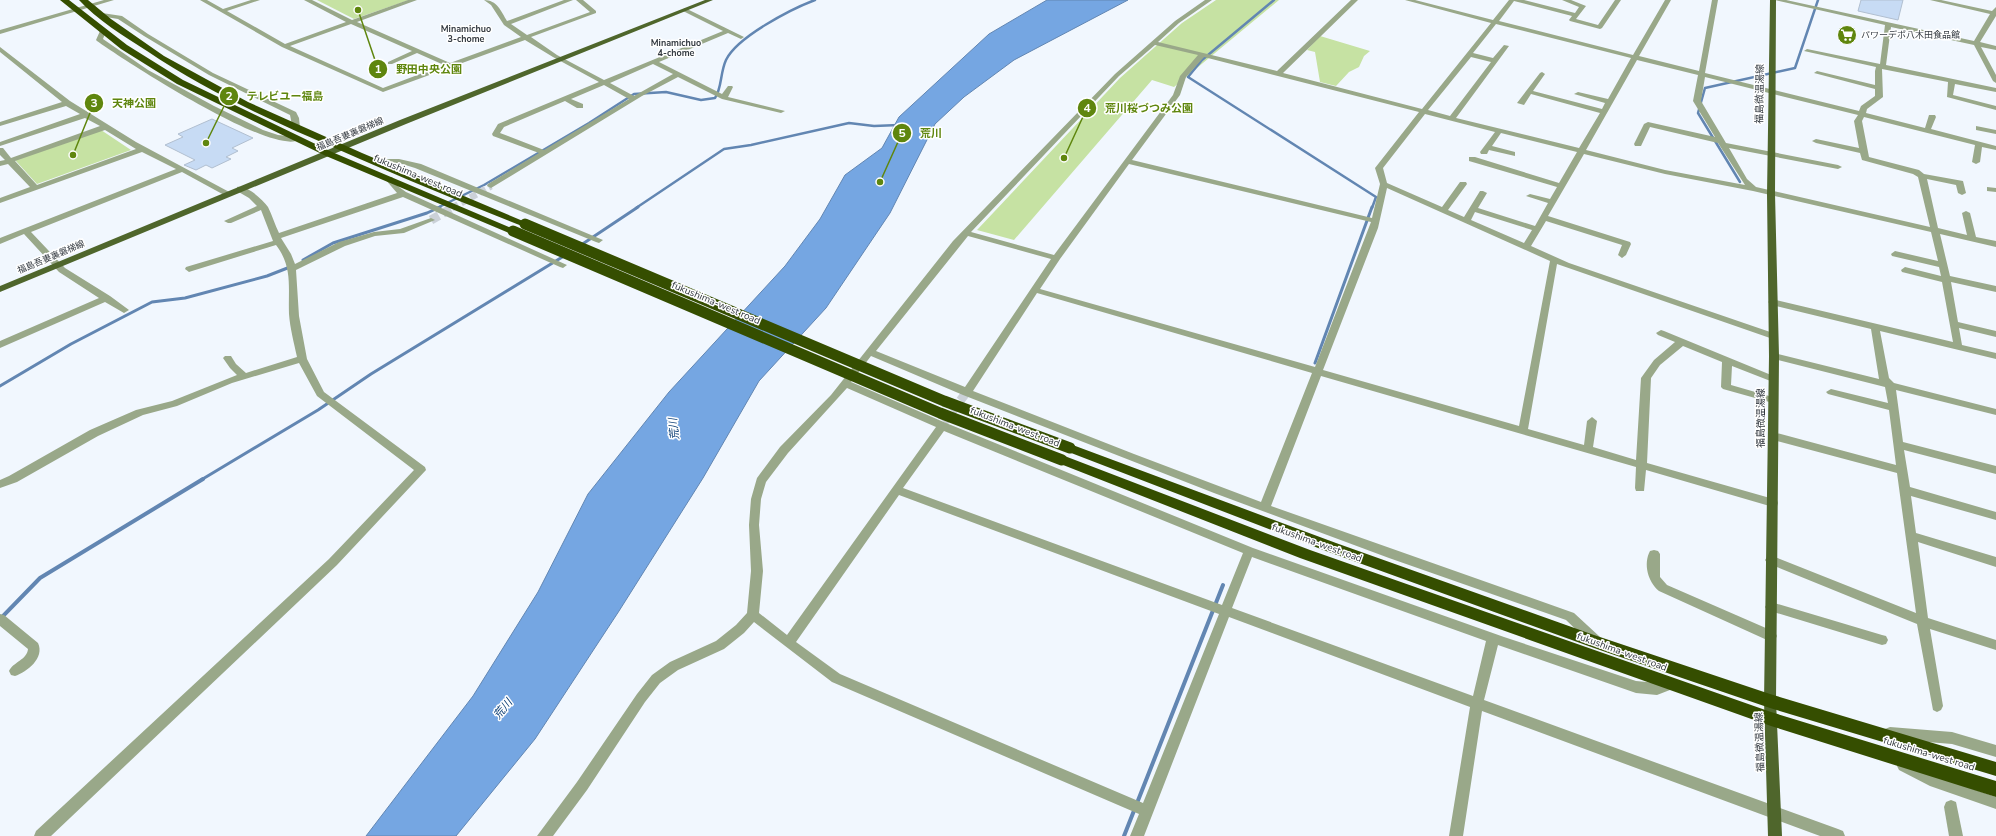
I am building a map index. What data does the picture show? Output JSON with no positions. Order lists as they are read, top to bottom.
{
  "streets": {
    "highway": ["fukushima-west road"],
    "main road": ["福島微温湯線", "福島吾妻裏磐梯線"]
  },
  "crossings": [
    ["福島微温湯線", "fukushima-west road"],
    ["福島吾妻裏磐梯線", "fukushima-west road"]
  ],
  "districts": ["Minamichuo 3-chome", "Minamichuo 4-chome"],
  "water": ["荒川"],
  "places": {
    "other": [
      "野田中央公園",
      "テレビユー福島",
      "天神公園",
      "荒川桜づつみ公園",
      "荒川"
    ],
    "supermarket": ["パワーデポ八木田食品館"]
  }
}
